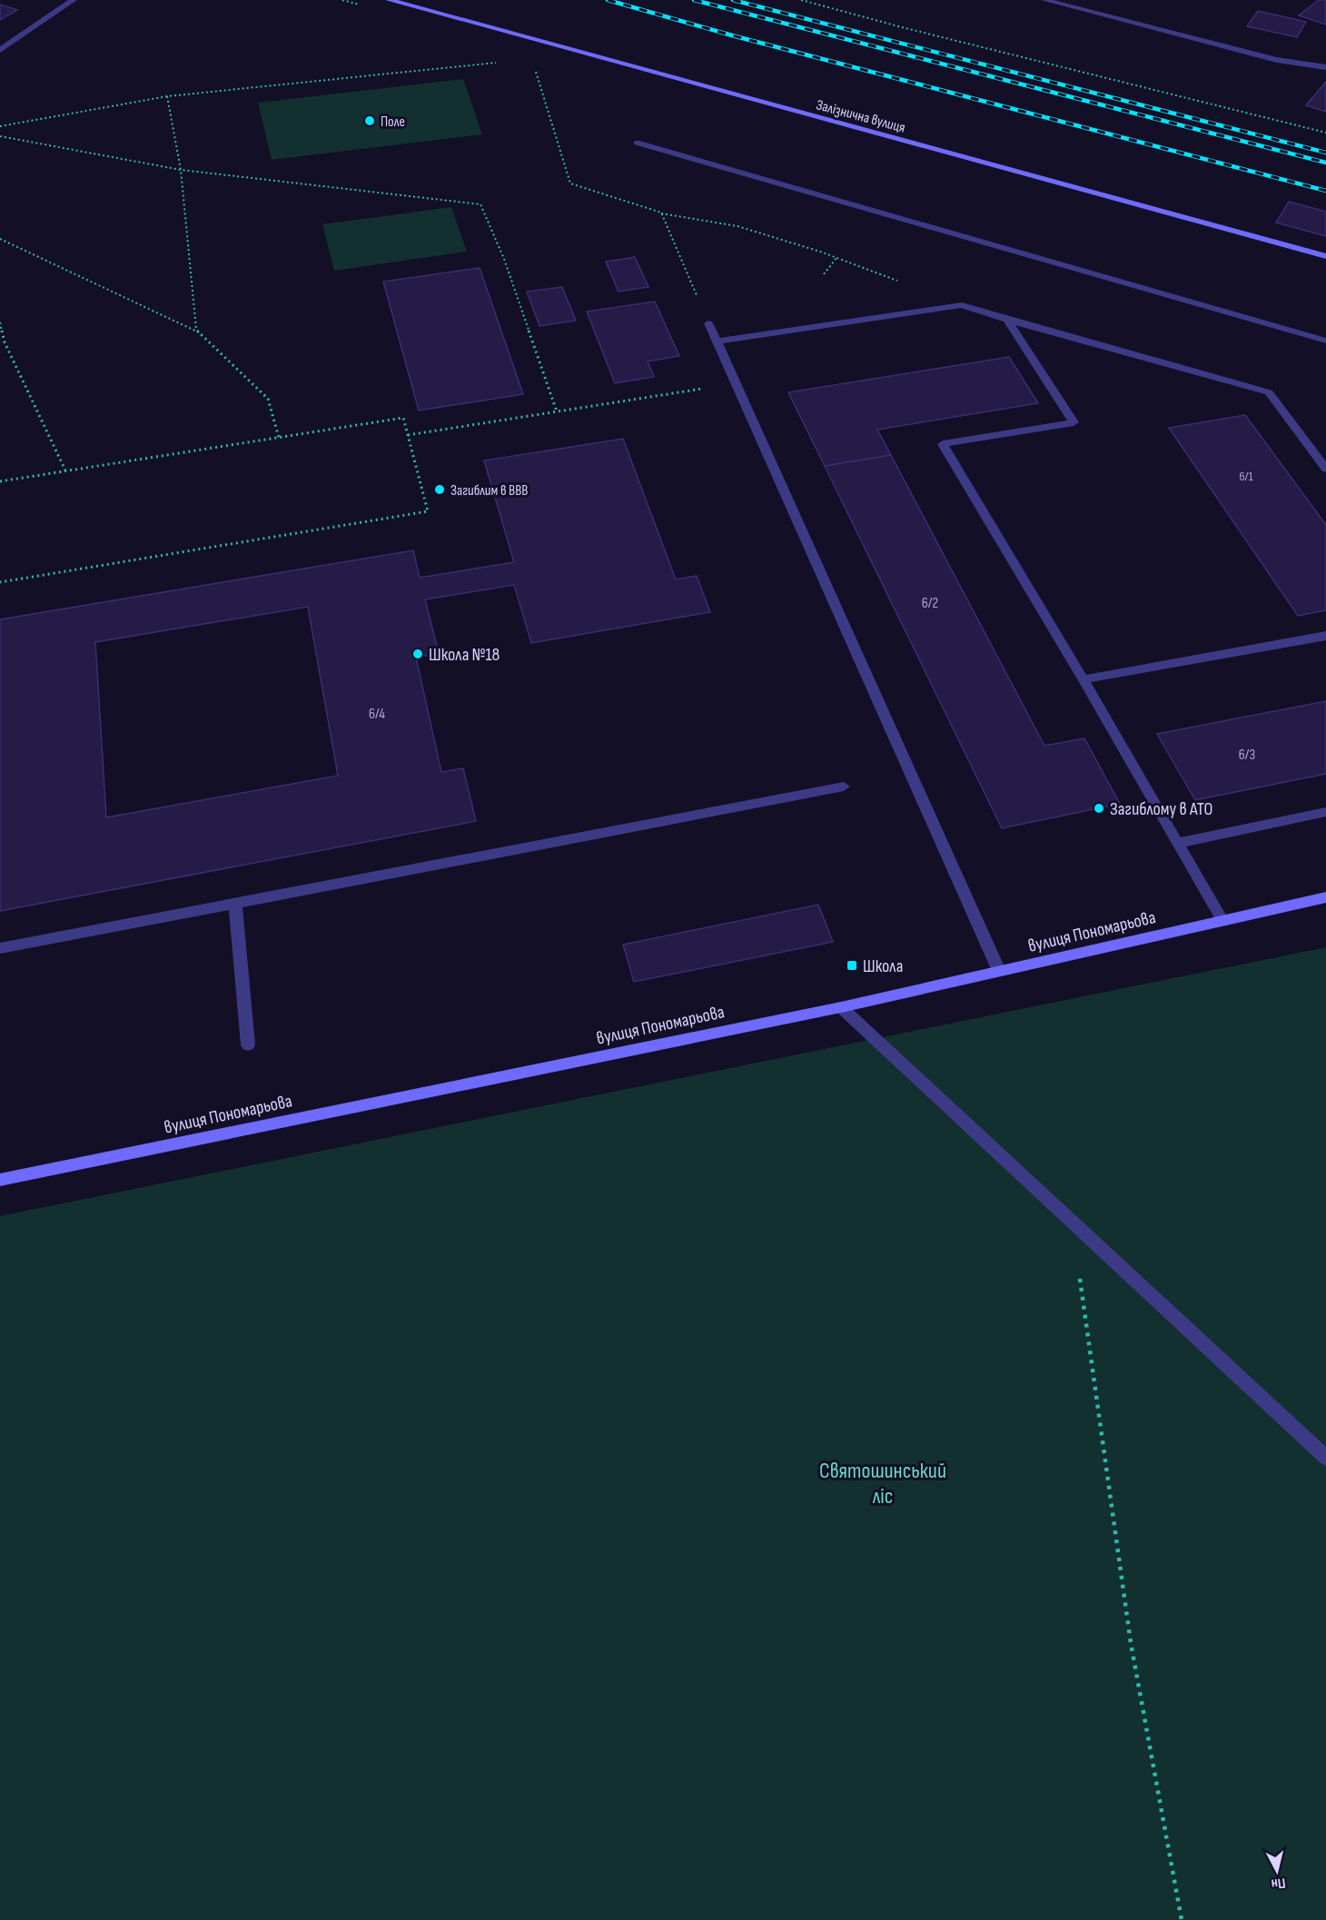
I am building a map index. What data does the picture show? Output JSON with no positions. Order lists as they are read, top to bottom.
{
  "streets": {
    "street": ["Залізнична вулиця", "вулиця Пономарьова"]
  },
  "parks": ["Святошинський ліс"],
  "places": {
    "other": [
      "Поле",
      "Загиблим в ВВВ",
      "Школа №18",
      "Загиблому в АТО"
    ],
    "transit": ["Школа"]
  },
  "house_numbers": [
    "6/1",
    "6/2",
    "6/4",
    "6/3"
  ],
  "north": "bottom"
}
